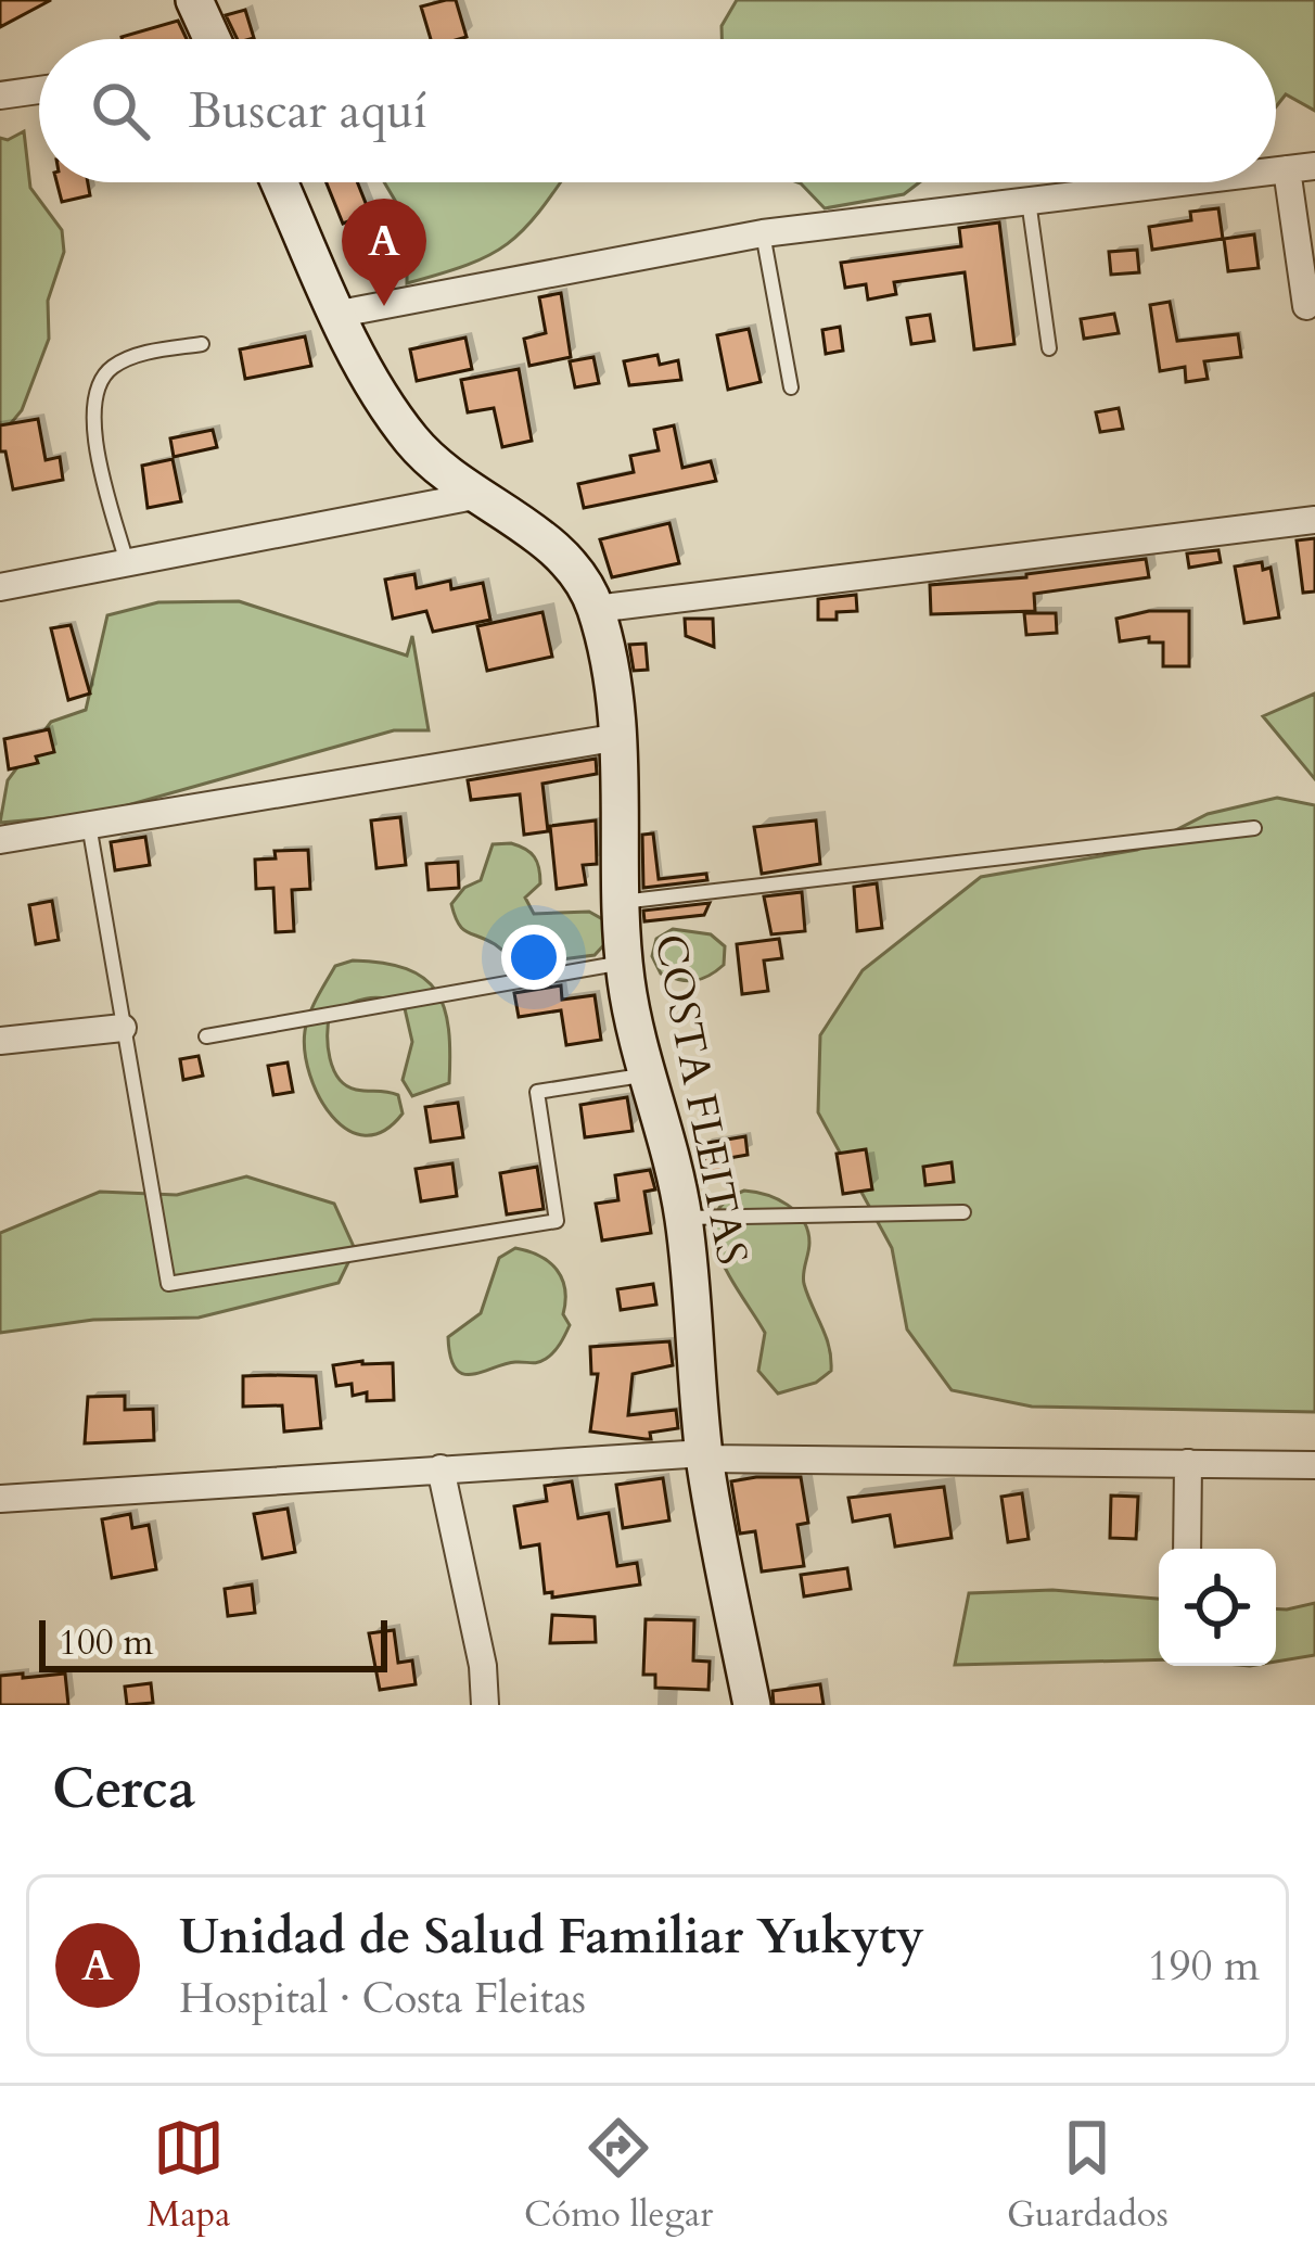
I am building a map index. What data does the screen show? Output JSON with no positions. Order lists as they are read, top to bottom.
{
  "streets": {
    "main road": ["COSTA FLEITAS"]
  },
  "scale_bar": "100 m",
  "page": {
    "search": "Buscar aquí",
    "pins": "A",
    "scale": "100 m",
    "heading": "Cerca",
    "list": [
      {
        "mark": "A",
        "name": "Unidad de Salud Familiar Yukyty",
        "note": "Hospital · Costa Fleitas",
        "value": "190 m"
      }
    ],
    "nav": ["Mapa", "Cómo llegar", "Guardados"]
  }
}
